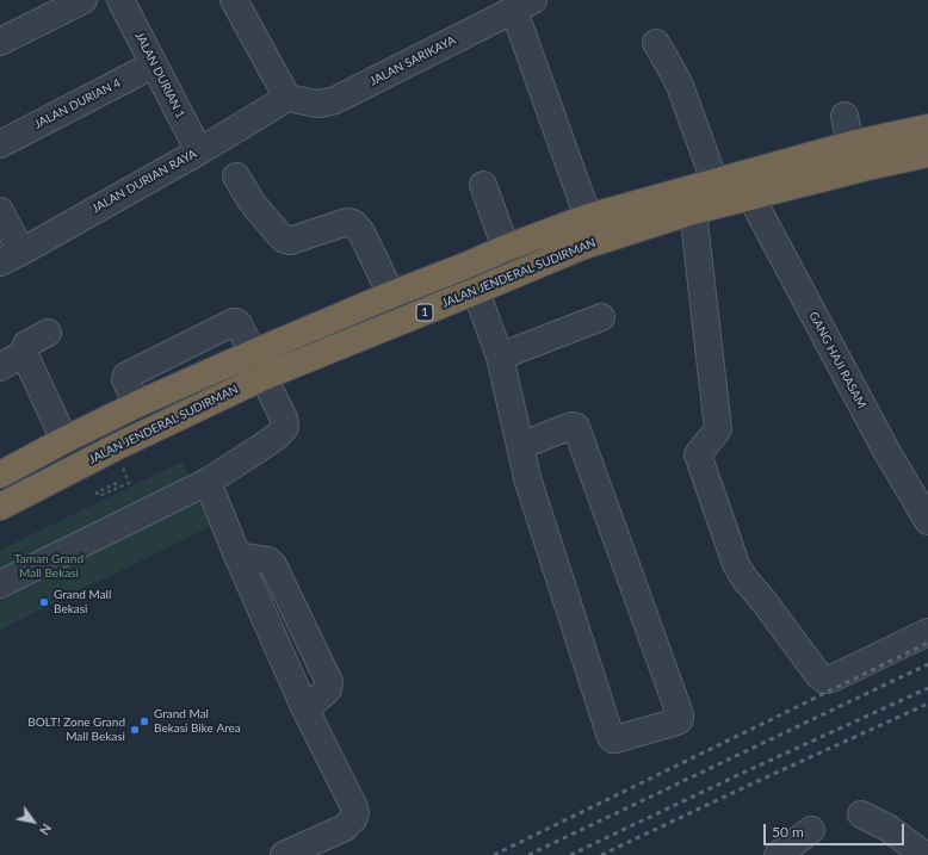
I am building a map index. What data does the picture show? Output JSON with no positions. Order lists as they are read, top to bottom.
{
  "streets": {
    "highway": ["JALAN JENDERAL SUDIRMAN", "1"],
    "street": [
      "JALAN SARIKAYA",
      "JALAN DURIAN 1",
      "JALAN DURIAN 4",
      "JALAN DURIAN RAYA",
      "GANG HAJI RASAM"
    ]
  },
  "crossings": [
    ["JALAN SARIKAYA", "JALAN DURIAN RAYA"],
    ["JALAN DURIAN 1", "JALAN DURIAN 4"],
    ["JALAN DURIAN 1", "JALAN DURIAN RAYA"],
    ["JALAN JENDERAL SUDIRMAN", "GANG HAJI RASAM"]
  ],
  "parks": ["Taman Grand Mall Bekasi"],
  "places": ["Grand Mall Bekasi", "Grand Mal Bekasi Bike Area", "BOLT! Zone Grand Mall Bekasi"],
  "scale_bar": "50 m",
  "north": "bottom right"
}
